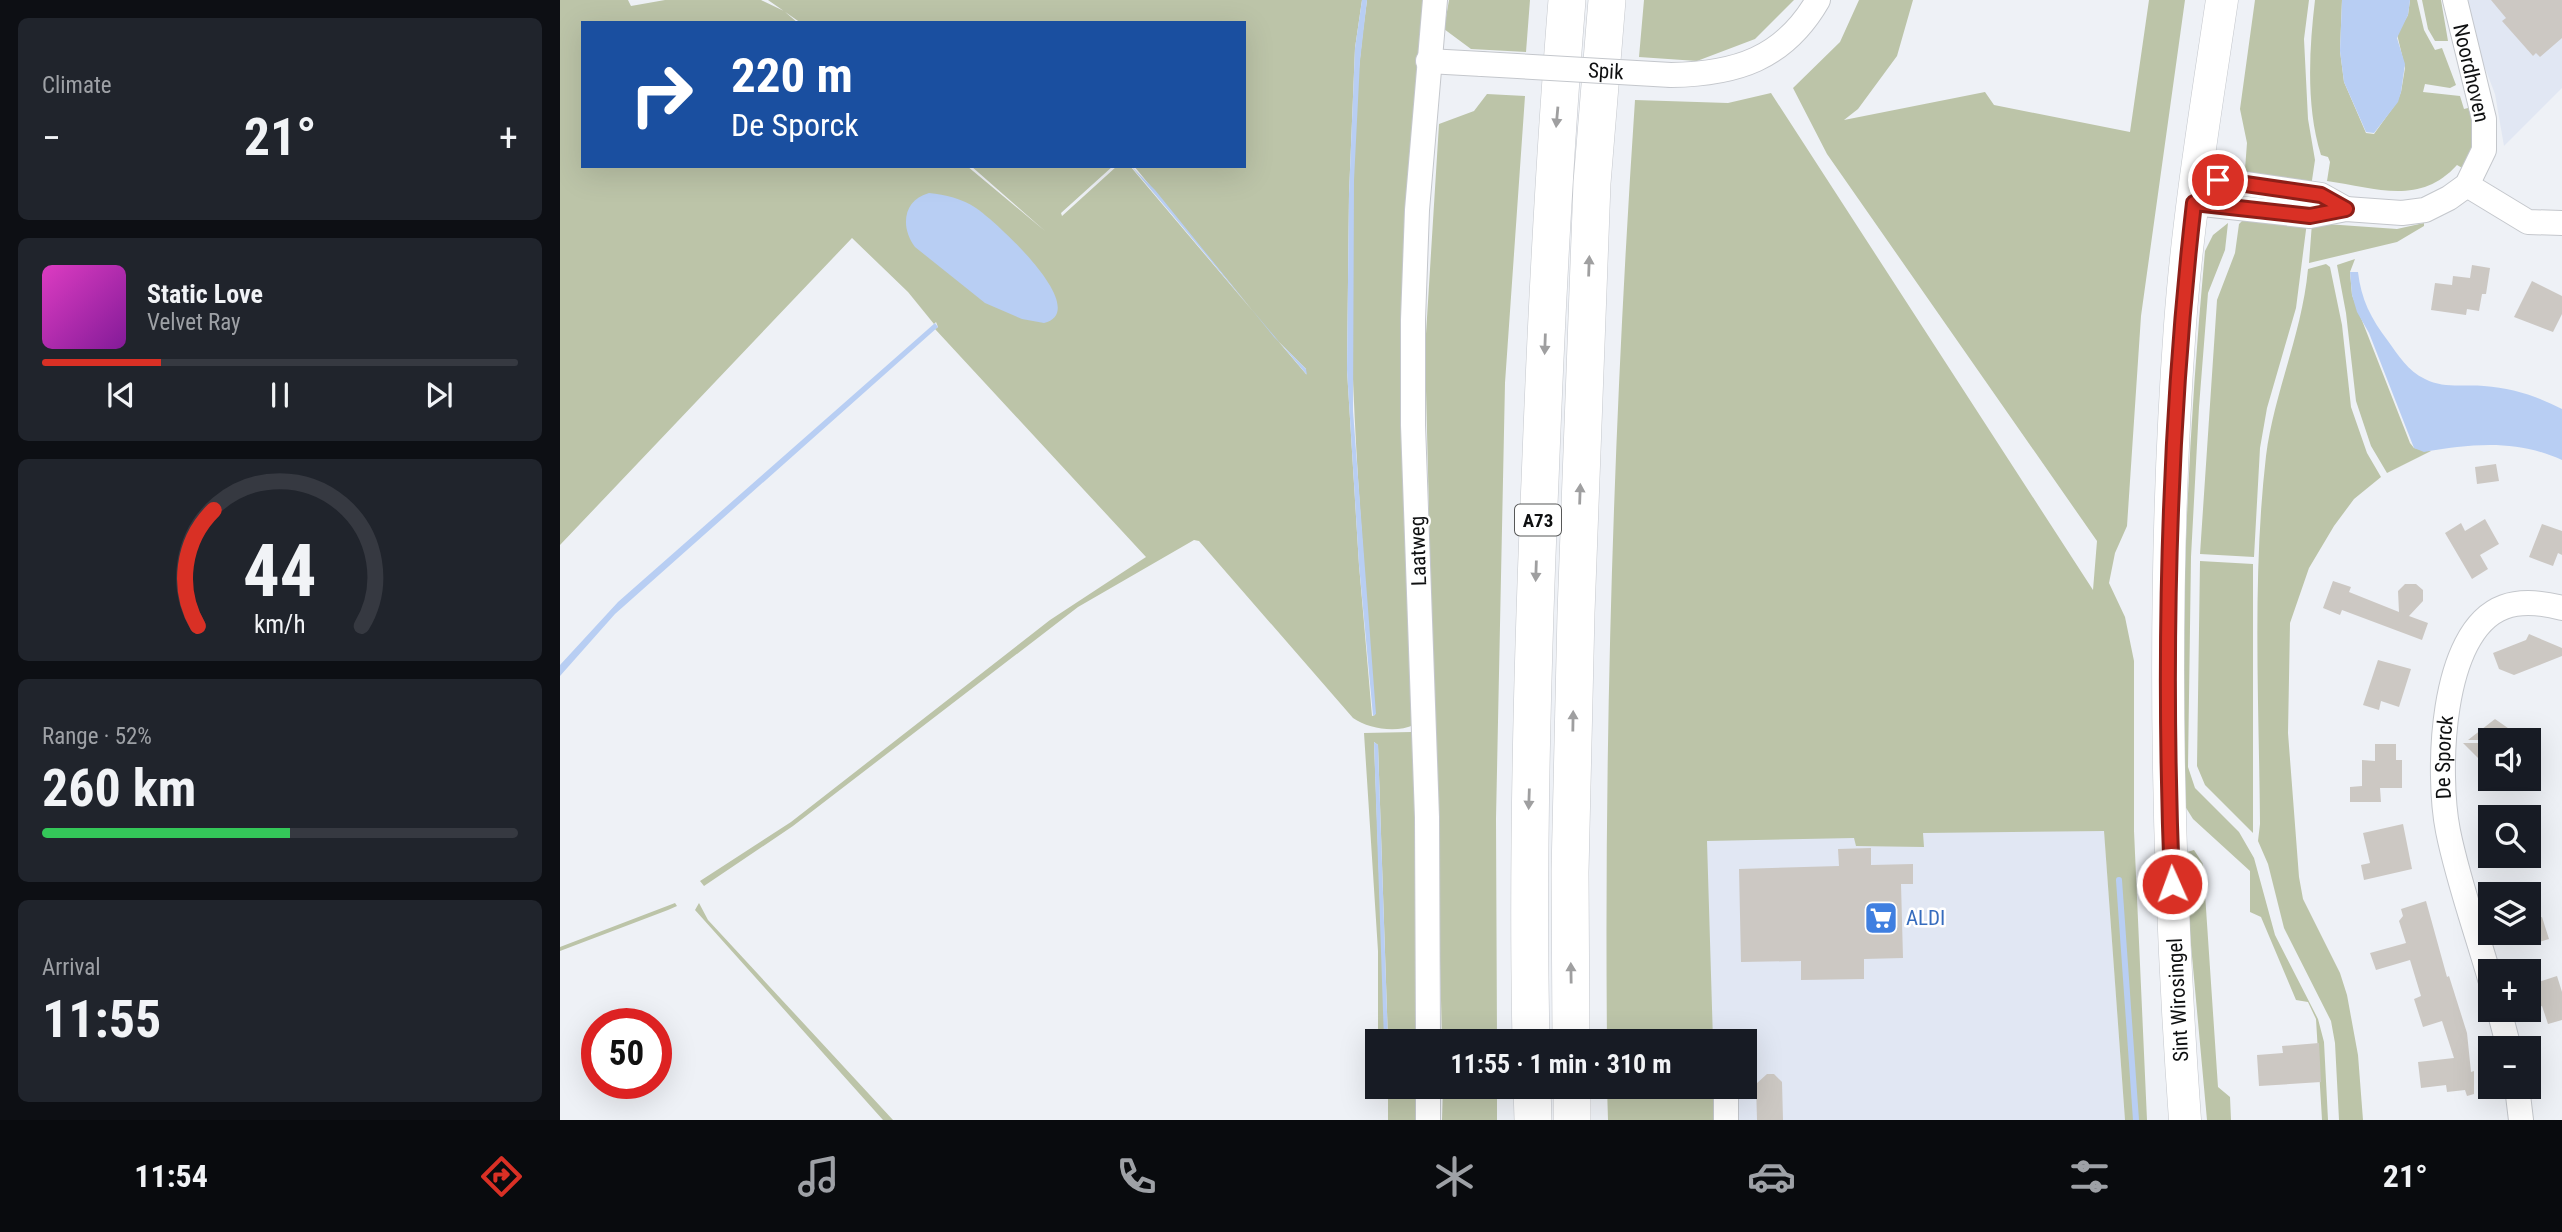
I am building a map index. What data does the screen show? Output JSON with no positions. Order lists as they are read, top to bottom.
{
  "streets": {
    "highway": ["A73"],
    "main road": ["Sint Wirosingel"],
    "street": [
      "Spik",
      "Noordhoven",
      "Laatweg",
      "De Sporck"
    ]
  },
  "crossings": [
    ["Spik", "Laatweg"]
  ],
  "places": {
    "supermarket": ["ALDI"]
  },
  "page": {
    "tile": [
      "Climate",
      ["Range · 52%", "260 km"],
      ["Arrival", "11:55"]
    ],
    "turn": ["220 m", "De Sporck"],
    "heat": ["−", "21°", "+"],
    "song": ["Static Love", "Velvet Ray"],
    "map_buttons": ["+", "−"],
    "limit": "50",
    "trip": "11:55 · 1 min · 310 m",
    "tabs": ["11:54", "21°"],
    "gauge": ["44", "km/h"]
  }
}
